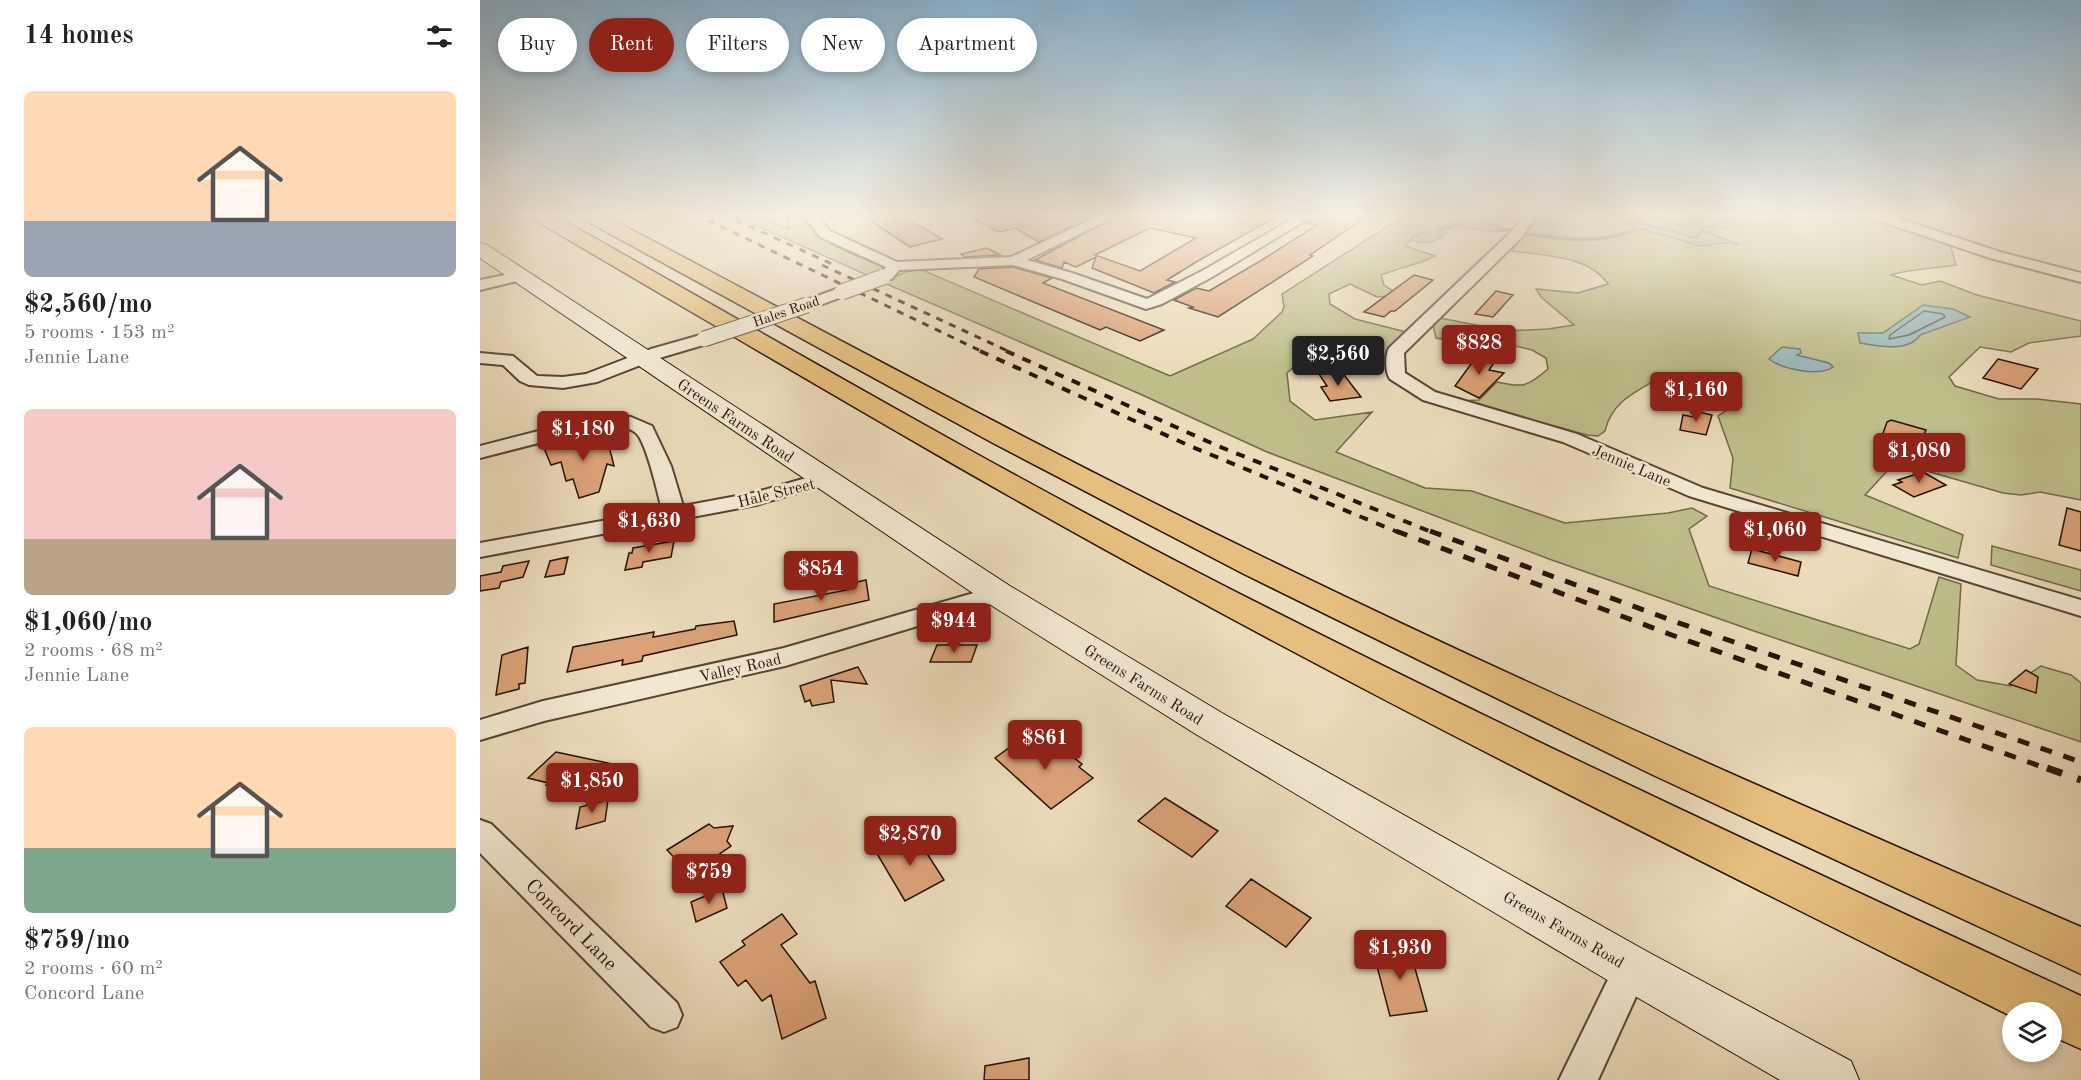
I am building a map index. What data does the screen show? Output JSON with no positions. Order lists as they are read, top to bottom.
{
  "streets": {
    "main road": ["Greens Farms Road"],
    "street": [
      "Hales Road",
      "Jennie Lane",
      "Hale Street",
      "Valley Road",
      "Concord Lane"
    ]
  },
  "crossings": [
    ["Hales Road", "Greens Farms Road"],
    ["Greens Farms Road", "Hale Street"],
    ["Greens Farms Road", "Valley Road"]
  ],
  "page": {
    "heading": "14 homes",
    "chip": [
      "Buy",
      "Rent",
      "Filters",
      "New",
      "Apartment"
    ],
    "list": [
      {
        "name": "$2,560/mo",
        "note": "5 rooms · 153 m² · Jennie Lane"
      },
      {
        "name": "$1,060/mo",
        "note": "2 rooms · 68 m² · Jennie Lane"
      },
      {
        "name": "$759/mo",
        "note": "2 rooms · 60 m² · Concord Lane"
      }
    ],
    "price": [
      "$828",
      "$2,560",
      "$1,160",
      "$1,180",
      "$1,080",
      "$1,630",
      "$1,060",
      "$854",
      "$944",
      "$861",
      "$1,850",
      "$2,870",
      "$759",
      "$1,930"
    ]
  }
}
